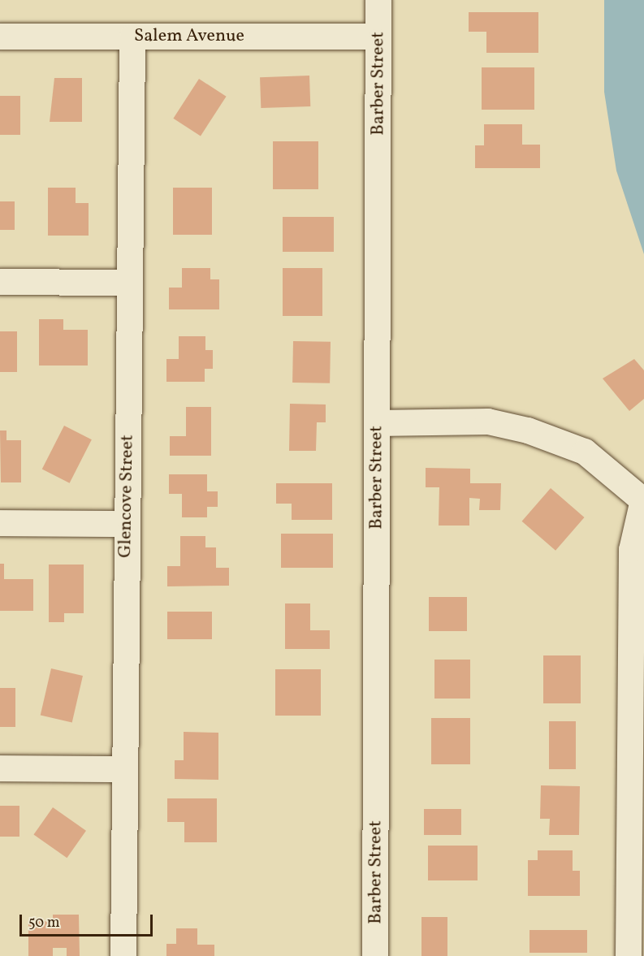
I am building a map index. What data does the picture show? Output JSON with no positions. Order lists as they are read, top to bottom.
{
  "streets": {
    "street": ["Salem Avenue", "Barber Street", "Glencove Street"]
  },
  "crossings": [
    ["Salem Avenue", "Barber Street"],
    ["Salem Avenue", "Glencove Street"]
  ],
  "scale_bar": "50 m"
}
